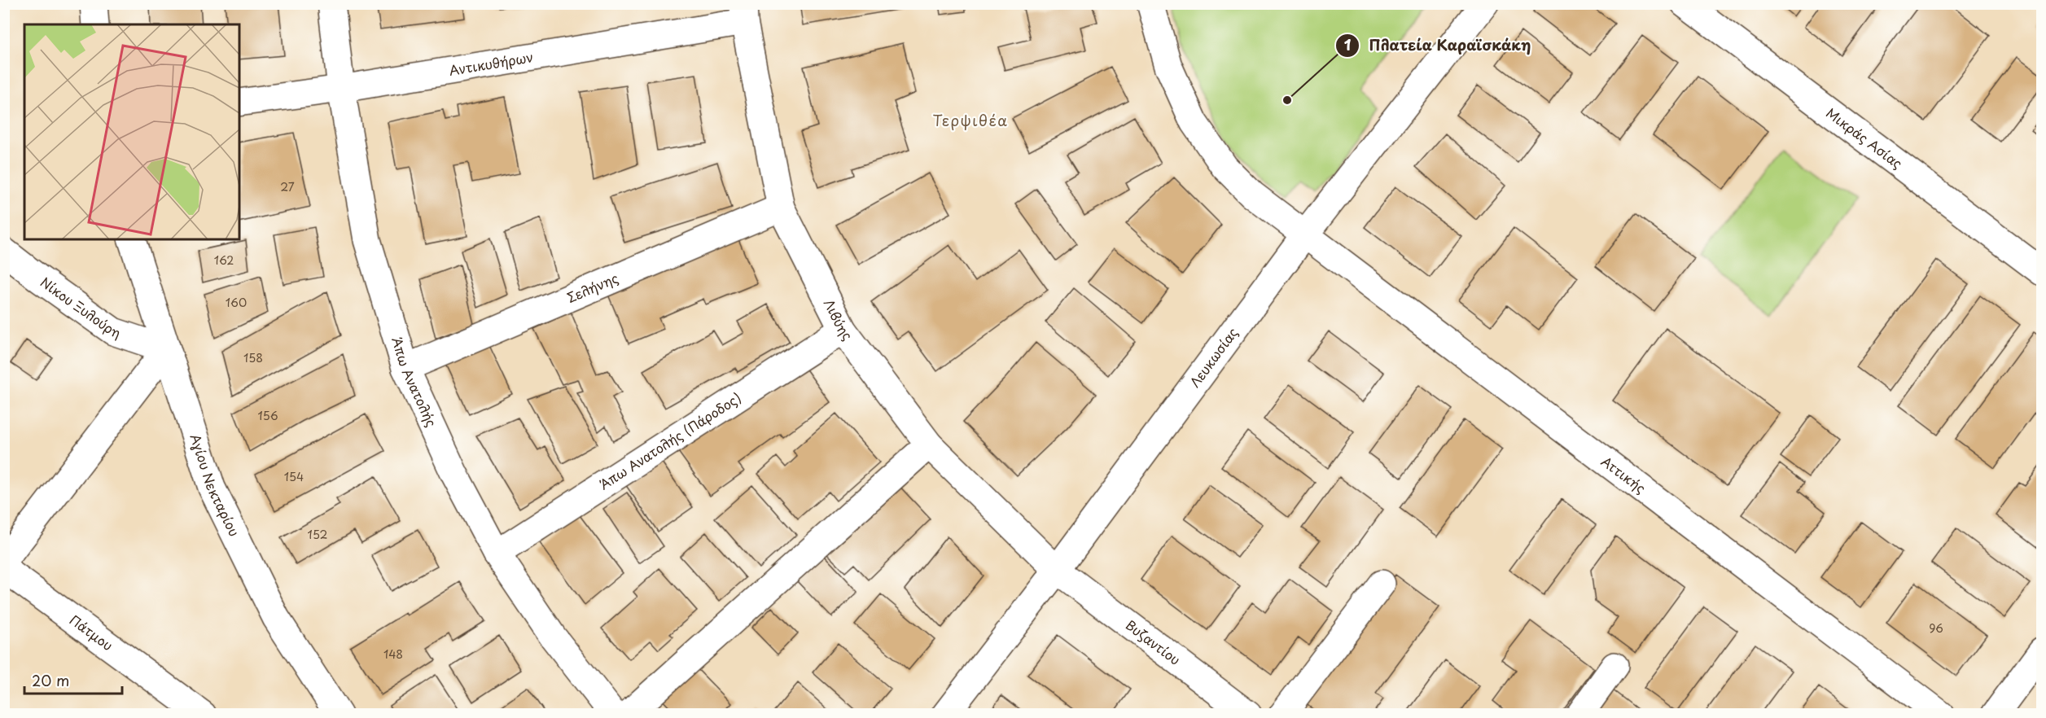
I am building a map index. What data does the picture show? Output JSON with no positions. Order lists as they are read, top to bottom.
{
  "streets": {
    "street": [
      "Αντικυθήρων",
      "Μικράς Ασίας",
      "Σελήνης",
      "Νίκου Ξυλούρη",
      "Λιβύης",
      "Λευκωσίας",
      "Άπω Ανατολής",
      "Άπω Ανατολής (Πάροδος)",
      "Αττικής",
      "Αγίου Νεκταρίου",
      "Πάτμου",
      "Βυζαντίου"
    ]
  },
  "crossings": [
    ["Αντικυθήρων", "Λιβύης"],
    ["Αντικυθήρων", "Άπω Ανατολής"],
    ["Σελήνης", "Λιβύης"],
    ["Σελήνης", "Άπω Ανατολής"],
    ["Νίκου Ξυλούρη", "Αγίου Νεκταρίου"],
    ["Λιβύης", "Λευκωσίας"],
    ["Λιβύης", "Άπω Ανατολής (Πάροδος)"],
    ["Λιβύης", "Βυζαντίου"],
    ["Λευκωσίας", "Αττικής"],
    ["Λευκωσίας", "Βυζαντίου"],
    ["Άπω Ανατολής", "Άπω Ανατολής (Πάροδος)"]
  ],
  "districts": ["Τερψιθέα"],
  "places": ["Πλατεία Καραϊσκάκη"],
  "house_numbers": [
    "27",
    "162",
    "160",
    "158",
    "156",
    "154",
    "152",
    "96",
    "148"
  ],
  "scale_bar": "20 m"
}
